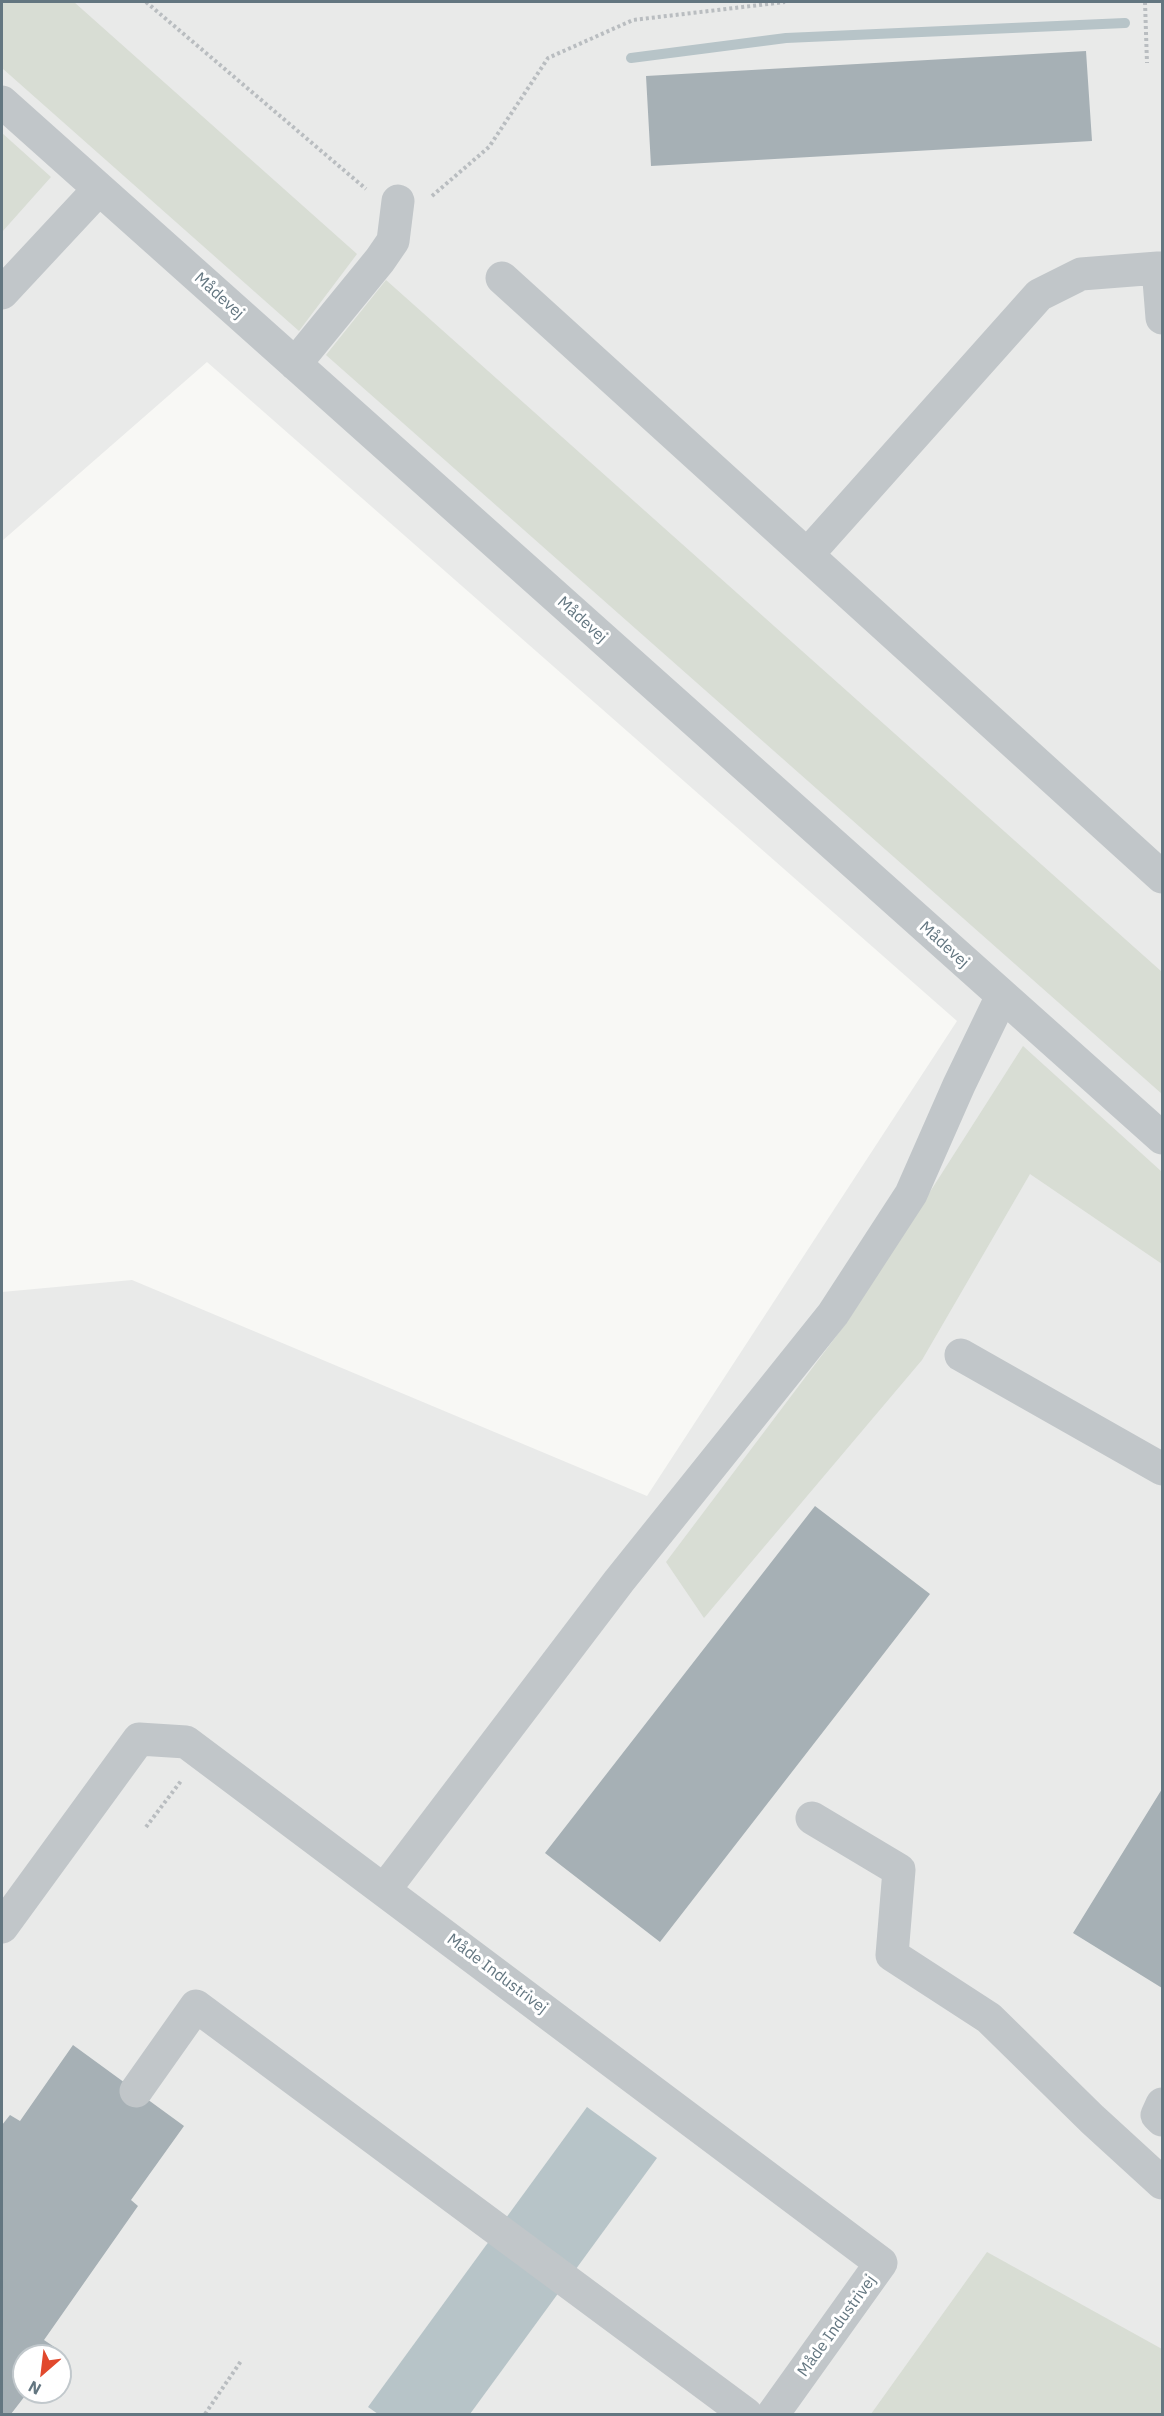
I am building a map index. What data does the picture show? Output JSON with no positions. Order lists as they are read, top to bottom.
{
  "streets": {
    "street": ["Mådevej", "Måde Industrivej"]
  },
  "north": "bottom left"
}
